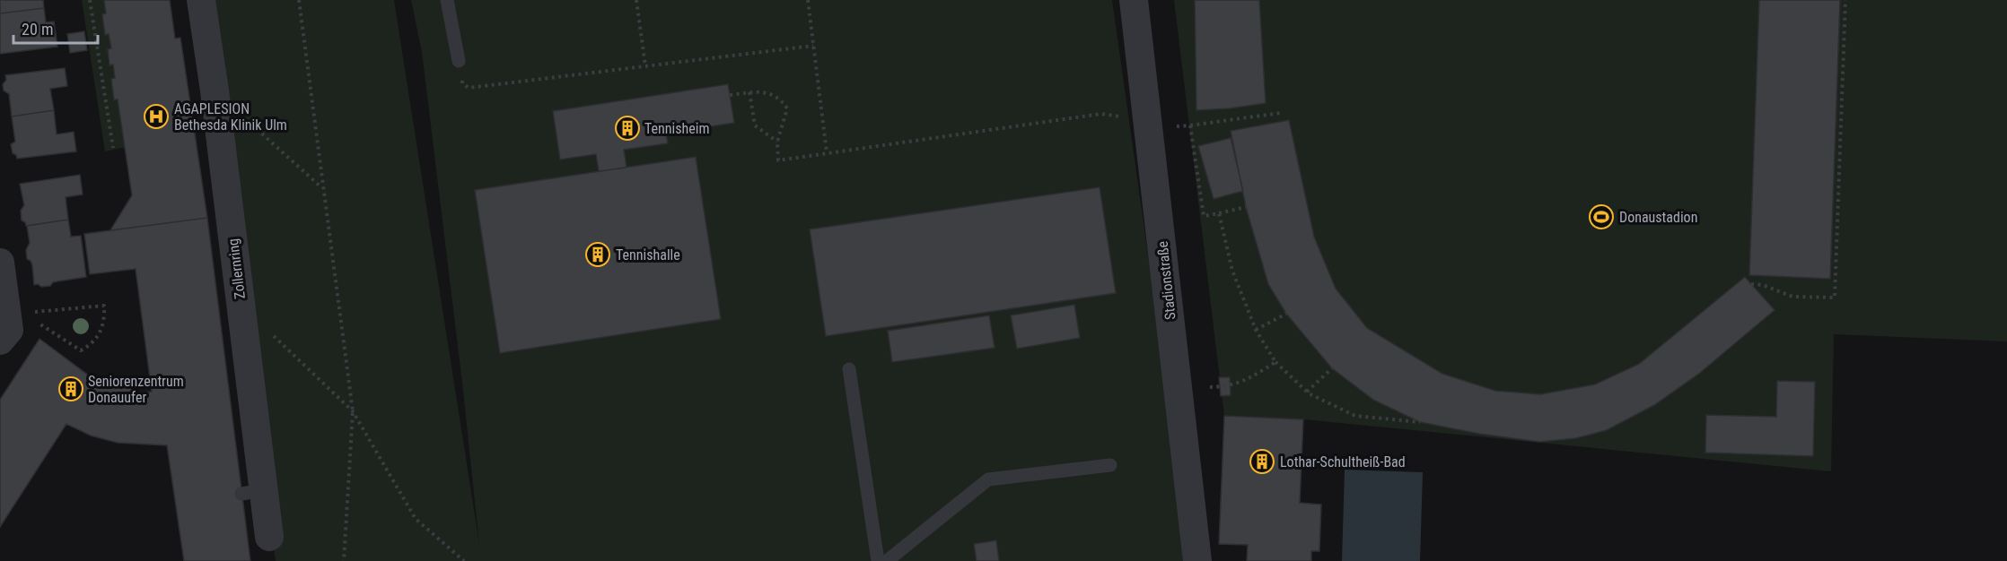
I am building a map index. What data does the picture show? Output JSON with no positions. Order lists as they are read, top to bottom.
{
  "streets": {
    "street": ["Zollernring", "Stadionstraße"]
  },
  "places": {
    "hospital": ["AGAPLESION Bethesda Klinik Ulm"],
    "building": [
      "Tennisheim",
      "Tennishalle",
      "Seniorenzentrum Donauufer",
      "Lothar-Schultheiß-Bad"
    ],
    "sports": ["Donaustadion"]
  },
  "scale_bar": "20 m"
}
